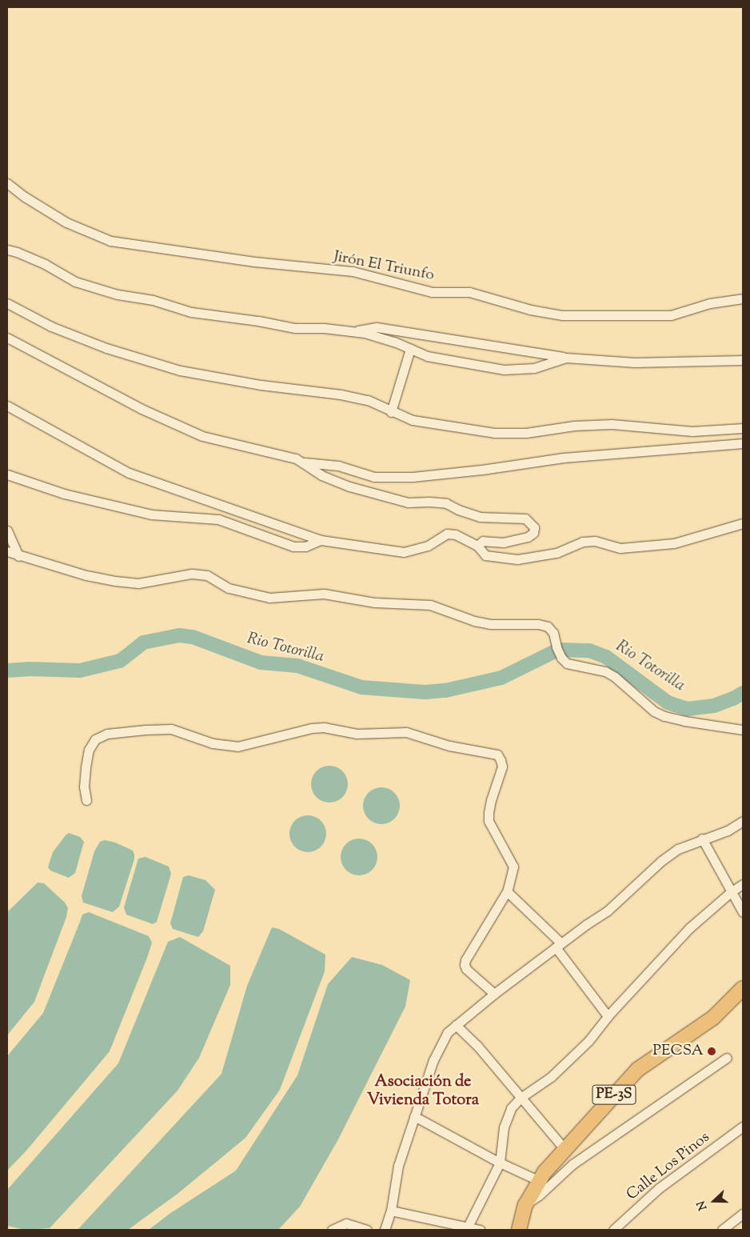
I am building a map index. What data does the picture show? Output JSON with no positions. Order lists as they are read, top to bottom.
{
  "streets": {
    "highway": ["PE-3S"],
    "street": ["Jirón El Triunfo", "Calle Los Pinos"]
  },
  "districts": ["Asociación de Vivienda Totora"],
  "water": ["Rio Totorilla"],
  "places": ["PECSA"],
  "north": "left"
}
